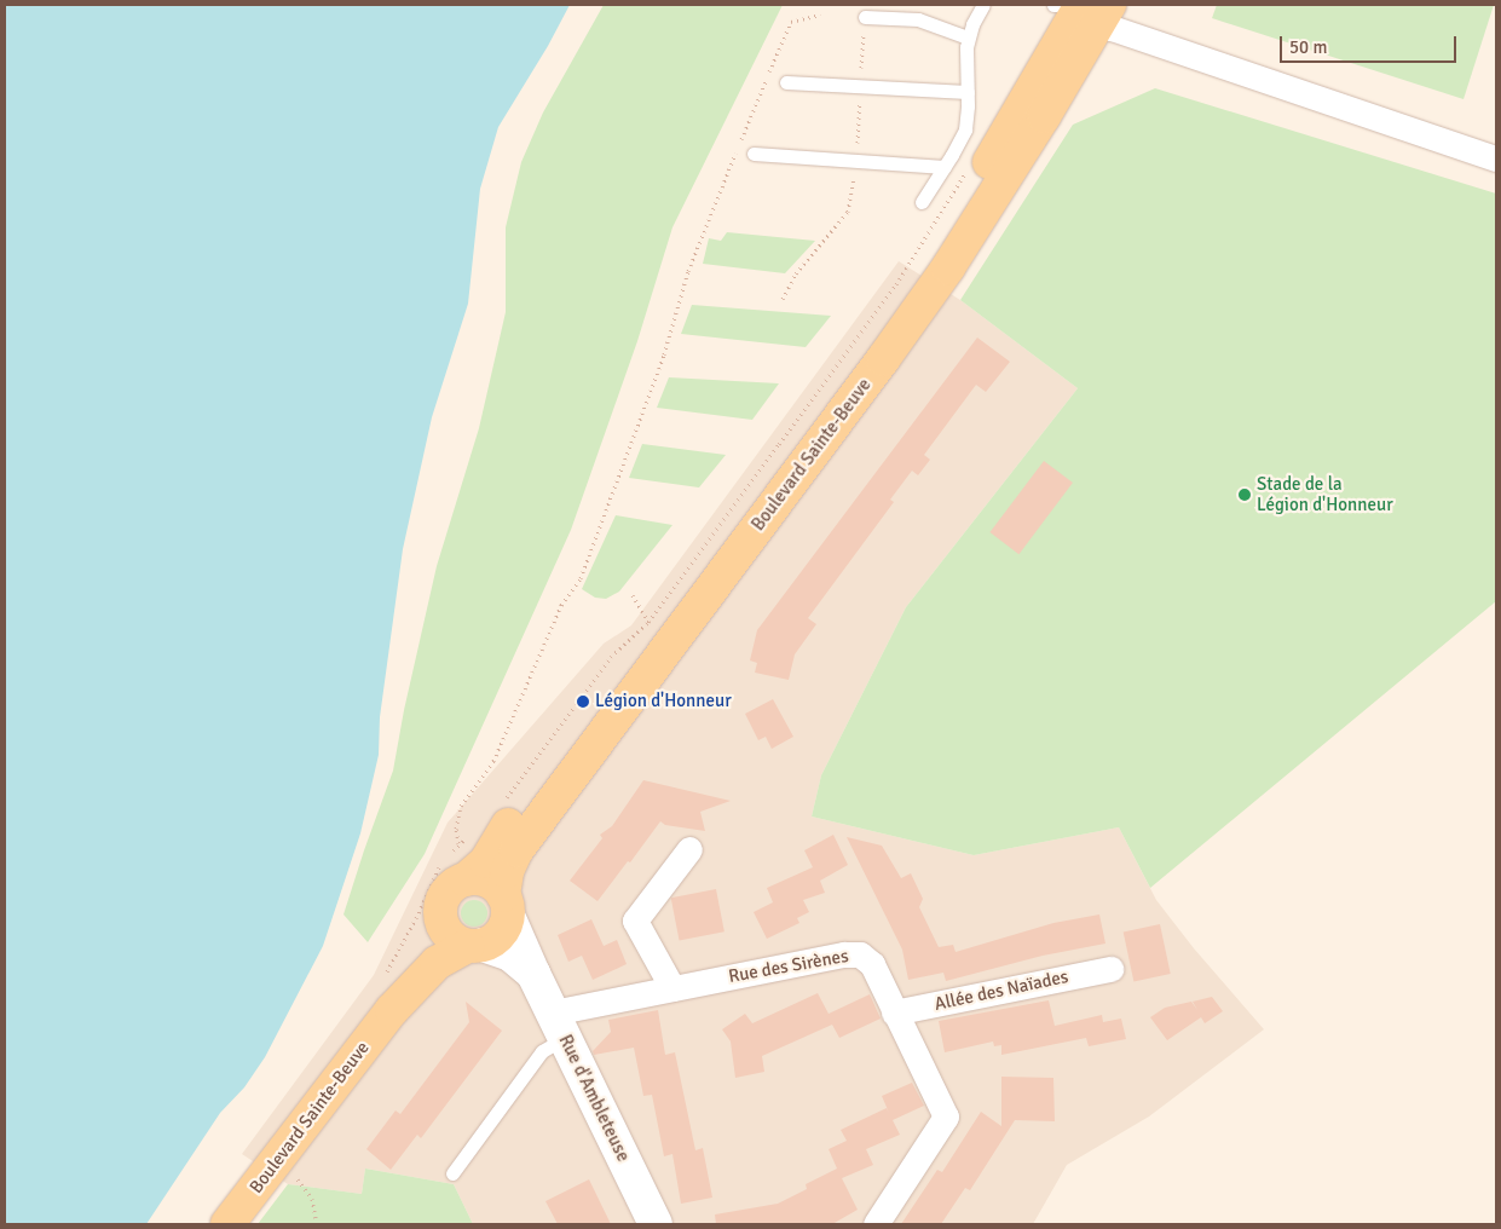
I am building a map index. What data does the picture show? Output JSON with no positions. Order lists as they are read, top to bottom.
{
  "streets": {
    "main road": ["Boulevard Sainte-Beuve"],
    "street": ["Rue des Sirènes", "Allée des Naïades", "Rue d'Ambleteuse"]
  },
  "crossings": [
    ["Boulevard Sainte-Beuve", "Rue d'Ambleteuse"],
    ["Rue des Sirènes", "Allée des Naïades"],
    ["Rue des Sirènes", "Rue d'Ambleteuse"]
  ],
  "places": ["Stade de la Légion d'Honneur", "Légion d'Honneur"],
  "scale_bar": "50 m"
}
